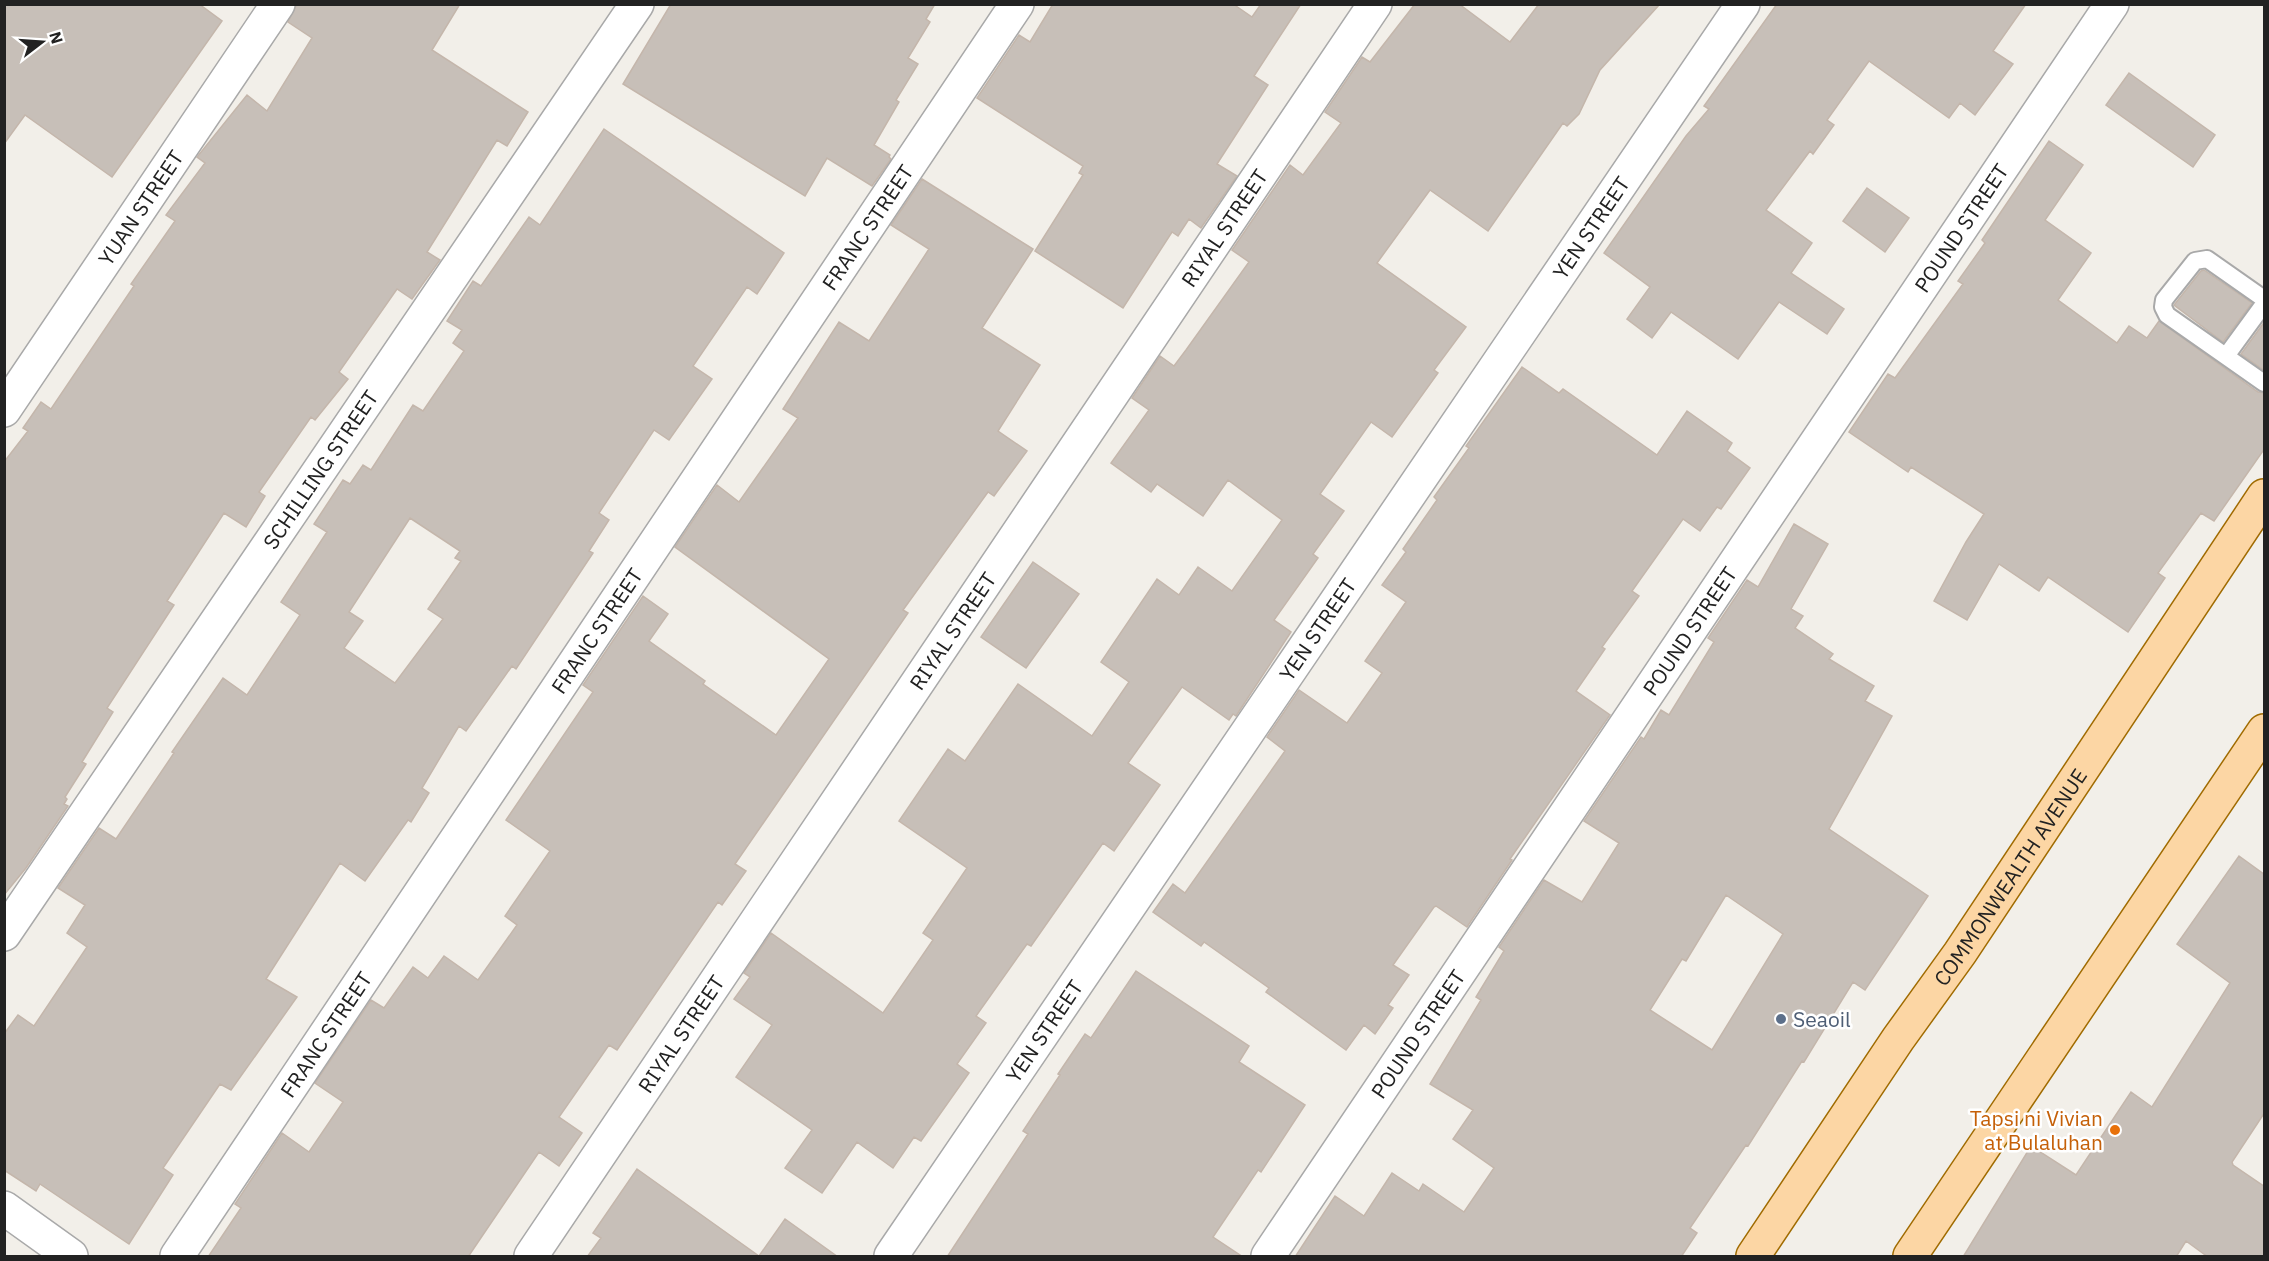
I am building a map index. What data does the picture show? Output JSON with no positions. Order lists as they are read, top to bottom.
{
  "streets": {
    "main road": ["COMMONWEALTH AVENUE"],
    "street": [
      "YUAN STREET",
      "FRANC STREET",
      "RIYAL STREET",
      "POUND STREET",
      "YEN STREET",
      "SCHILLING STREET"
    ]
  },
  "places": ["Seaoil", "Tapsi ni Vivian at Bulaluhan"],
  "north": "right"
}
